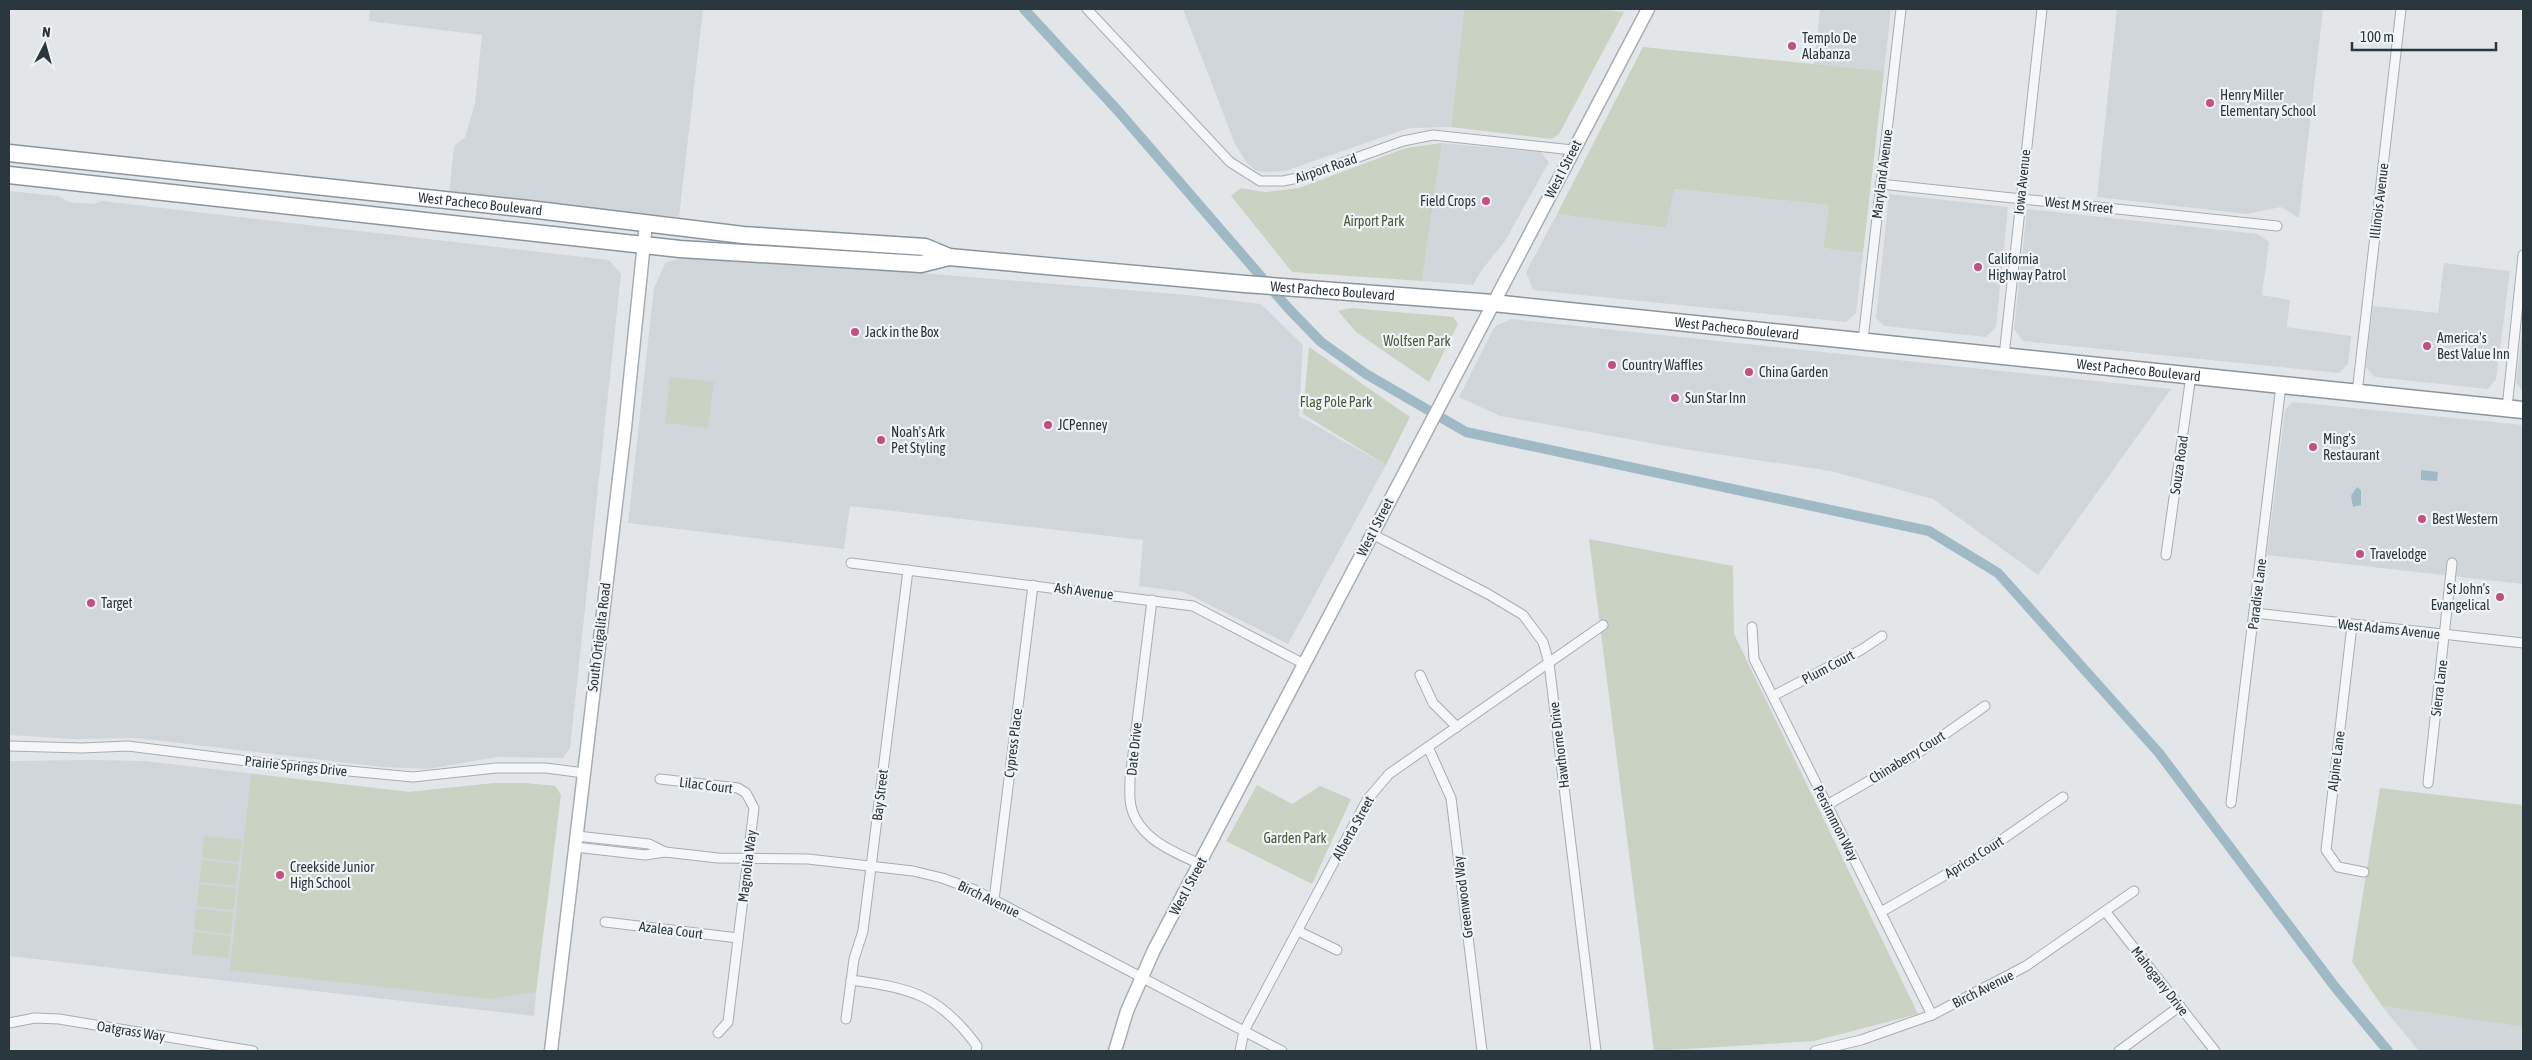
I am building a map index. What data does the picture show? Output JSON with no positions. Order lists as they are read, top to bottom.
{
  "streets": {
    "highway": ["West Pacheco Boulevard"],
    "street": [
      "Airport Road",
      "West I Street",
      "Maryland Avenue",
      "Iowa Avenue",
      "Illinois Avenue",
      "West M Street",
      "Souza Road",
      "Ash Avenue",
      "Paradise Lane",
      "West Adams Avenue",
      "South Ortigalita Road",
      "Plum Court",
      "Sierra Lane",
      "Cypress Place",
      "Hawthorne Drive",
      "Date Drive",
      "Chinaberry Court",
      "Alpine Lane",
      "Prairie Springs Drive",
      "Lilac Court",
      "Bay Street",
      "Persimmon Way",
      "Alberta Street",
      "Apricot Court",
      "Magnolia Way",
      "Greenwood Way",
      "Birch Avenue",
      "Azalea Court",
      "Mahogany Drive",
      "Oatgrass Way"
    ]
  },
  "crossings": [
    ["Airport Road", "West I Street"],
    ["West I Street", "West Pacheco Boulevard"],
    ["West I Street", "Ash Avenue"],
    ["West I Street", "Hawthorne Drive"],
    ["West I Street", "Date Drive"],
    ["West I Street", "Birch Avenue"],
    ["Maryland Avenue", "West Pacheco Boulevard"],
    ["Maryland Avenue", "West M Street"],
    ["Iowa Avenue", "West Pacheco Boulevard"],
    ["Iowa Avenue", "West M Street"],
    ["Illinois Avenue", "West Pacheco Boulevard"],
    ["West Pacheco Boulevard", "Souza Road"],
    ["West Pacheco Boulevard", "Paradise Lane"],
    ["West Pacheco Boulevard", "South Ortigalita Road"],
    ["Ash Avenue", "Cypress Place"],
    ["Ash Avenue", "Date Drive"],
    ["Ash Avenue", "Bay Street"],
    ["Paradise Lane", "West Adams Avenue"],
    ["West Adams Avenue", "Sierra Lane"],
    ["West Adams Avenue", "Alpine Lane"],
    ["South Ortigalita Road", "Prairie Springs Drive"],
    ["South Ortigalita Road", "Birch Avenue"],
    ["Plum Court", "Persimmon Way"],
    ["Cypress Place", "Birch Avenue"],
    ["Hawthorne Drive", "Alberta Street"],
    ["Chinaberry Court", "Persimmon Way"],
    ["Lilac Court", "Magnolia Way"],
    ["Bay Street", "Birch Avenue"],
    ["Persimmon Way", "Apricot Court"],
    ["Persimmon Way", "Birch Avenue"],
    ["Alberta Street", "Greenwood Way"],
    ["Alberta Street", "Birch Avenue"],
    ["Magnolia Way", "Birch Avenue"],
    ["Magnolia Way", "Azalea Court"],
    ["Birch Avenue", "Mahogany Drive"]
  ],
  "parks": [
    "Airport Park",
    "Wolfsen Park",
    "Flag Pole Park",
    "Garden Park"
  ],
  "places": [
    "Templo De Alabanza",
    "Henry Miller Elementary School",
    "Field Crops",
    "California Highway Patrol",
    "Jack in the Box",
    "America's Best Value Inn",
    "Country Waffles",
    "China Garden",
    "Sun Star Inn",
    "JCPenney",
    "Noah's Ark Pet Styling",
    "Ming's Restaurant",
    "Best Western",
    "Travelodge",
    "St John's Evangelical",
    "Target",
    "Creekside Junior High School"
  ],
  "scale_bar": "100 m",
  "north": "top"
}
